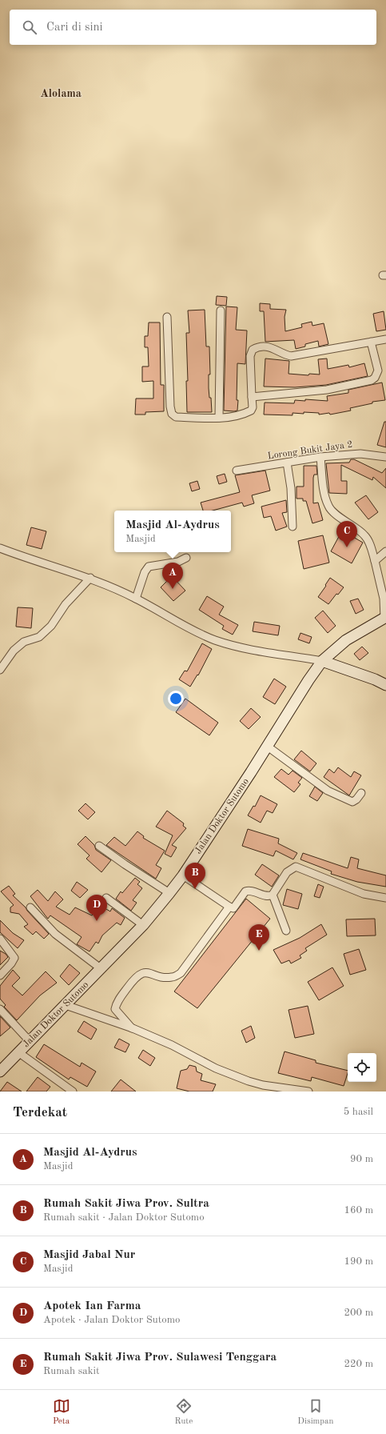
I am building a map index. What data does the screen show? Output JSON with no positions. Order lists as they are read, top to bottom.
{
  "streets": {
    "street": ["Lorong Bukit Jaya 2", "Jalan Doktor Sutomo"]
  },
  "districts": ["Alolama"],
  "page": {
    "search": "Cari di sini",
    "popup": ["Masjid Al-Aydrus", "Masjid"],
    "pins": [
      "C",
      "A",
      "B",
      "D",
      "E"
    ],
    "heading": ["Terdekat", "5 hasil"],
    "list": [
      {
        "mark": "A",
        "name": "Masjid Al-Aydrus",
        "note": "Masjid",
        "value": "90 m"
      },
      {
        "mark": "B",
        "name": "Rumah Sakit Jiwa Prov. Sultra",
        "note": "Rumah sakit · Jalan Doktor Sutomo",
        "value": "160 m"
      },
      {
        "mark": "C",
        "name": "Masjid Jabal Nur",
        "note": "Masjid",
        "value": "190 m"
      },
      {
        "mark": "D",
        "name": "Apotek Ian Farma",
        "note": "Apotek · Jalan Doktor Sutomo",
        "value": "200 m"
      },
      {
        "mark": "E",
        "name": "Rumah Sakit Jiwa Prov. Sulawesi Tenggara",
        "note": "Rumah sakit",
        "value": "220 m"
      }
    ],
    "nav": ["Peta", "Rute", "Disimpan"]
  }
}
